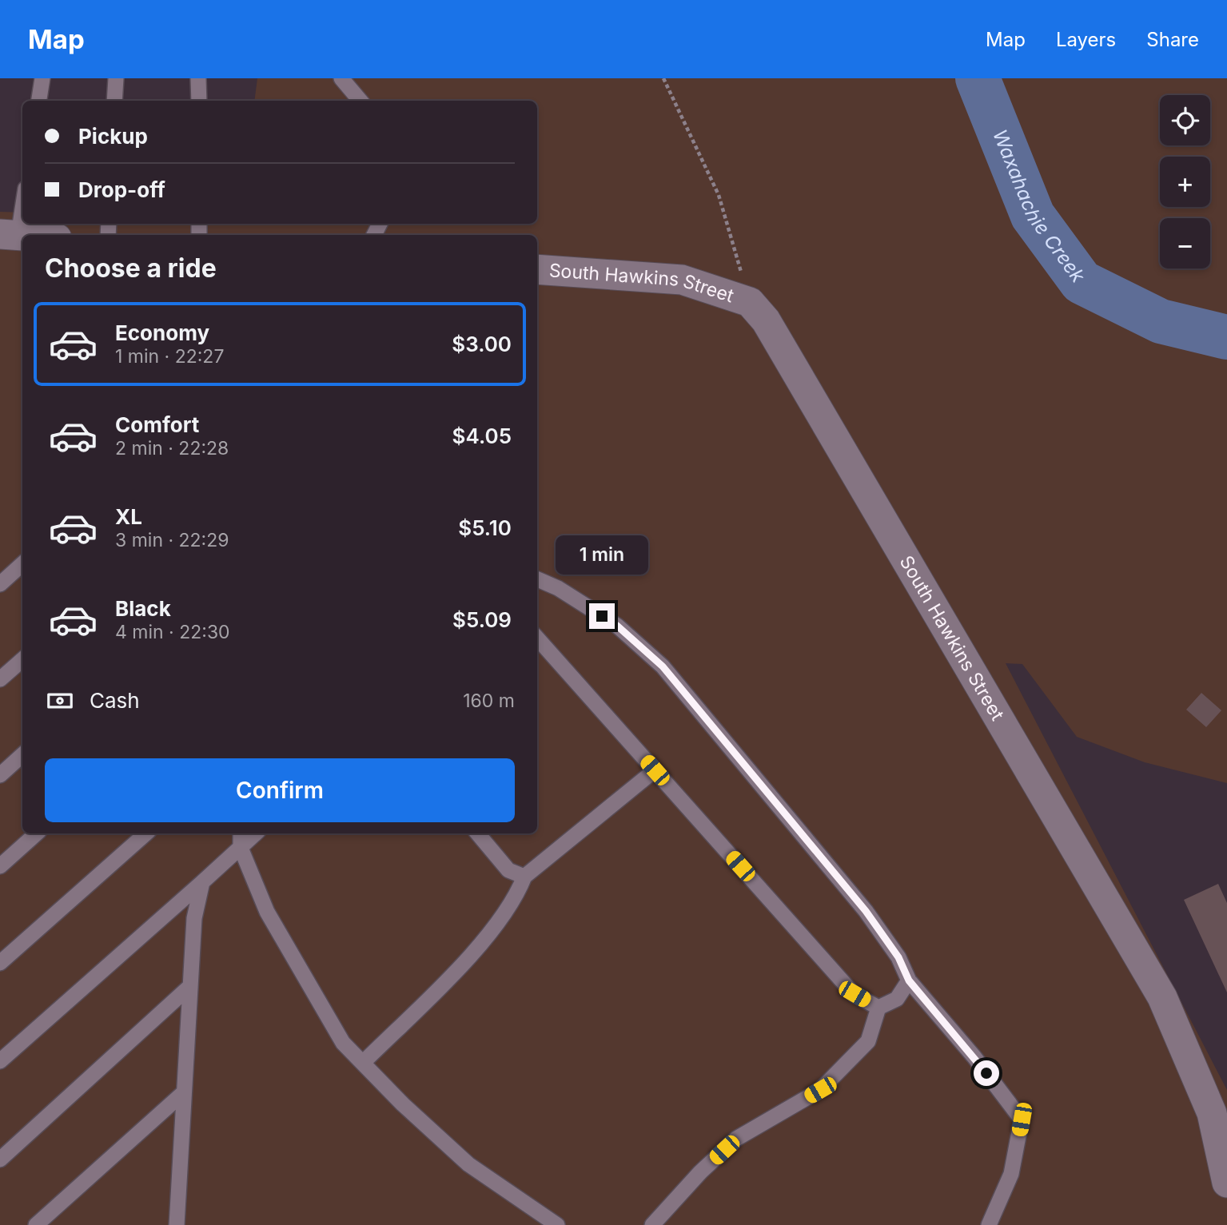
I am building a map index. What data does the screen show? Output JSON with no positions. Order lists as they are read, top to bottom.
{
  "streets": {
    "street": ["South Hawkins Street"]
  },
  "water": ["Waxahachie Creek"],
  "page": {
    "header": "Map",
    "nav": ["Map", "Layers", "Share"],
    "map_buttons": ["+", "−"],
    "banner": ["Pickup", "Drop-off"],
    "heading": "Choose a ride",
    "list": [
      {
        "name": "Economy",
        "note": "1 min · 22:27",
        "value": "$3.00"
      },
      {
        "name": "Comfort",
        "note": "2 min · 22:28",
        "value": "$4.05"
      },
      {
        "name": "XL",
        "note": "3 min · 22:29",
        "value": "$5.10"
      },
      {
        "name": "Black",
        "note": "4 min · 22:30",
        "value": "$5.09"
      }
    ],
    "bubble": "1 min",
    "pay": ["Cash", "160 m"],
    "buttons": "Confirm"
  }
}
